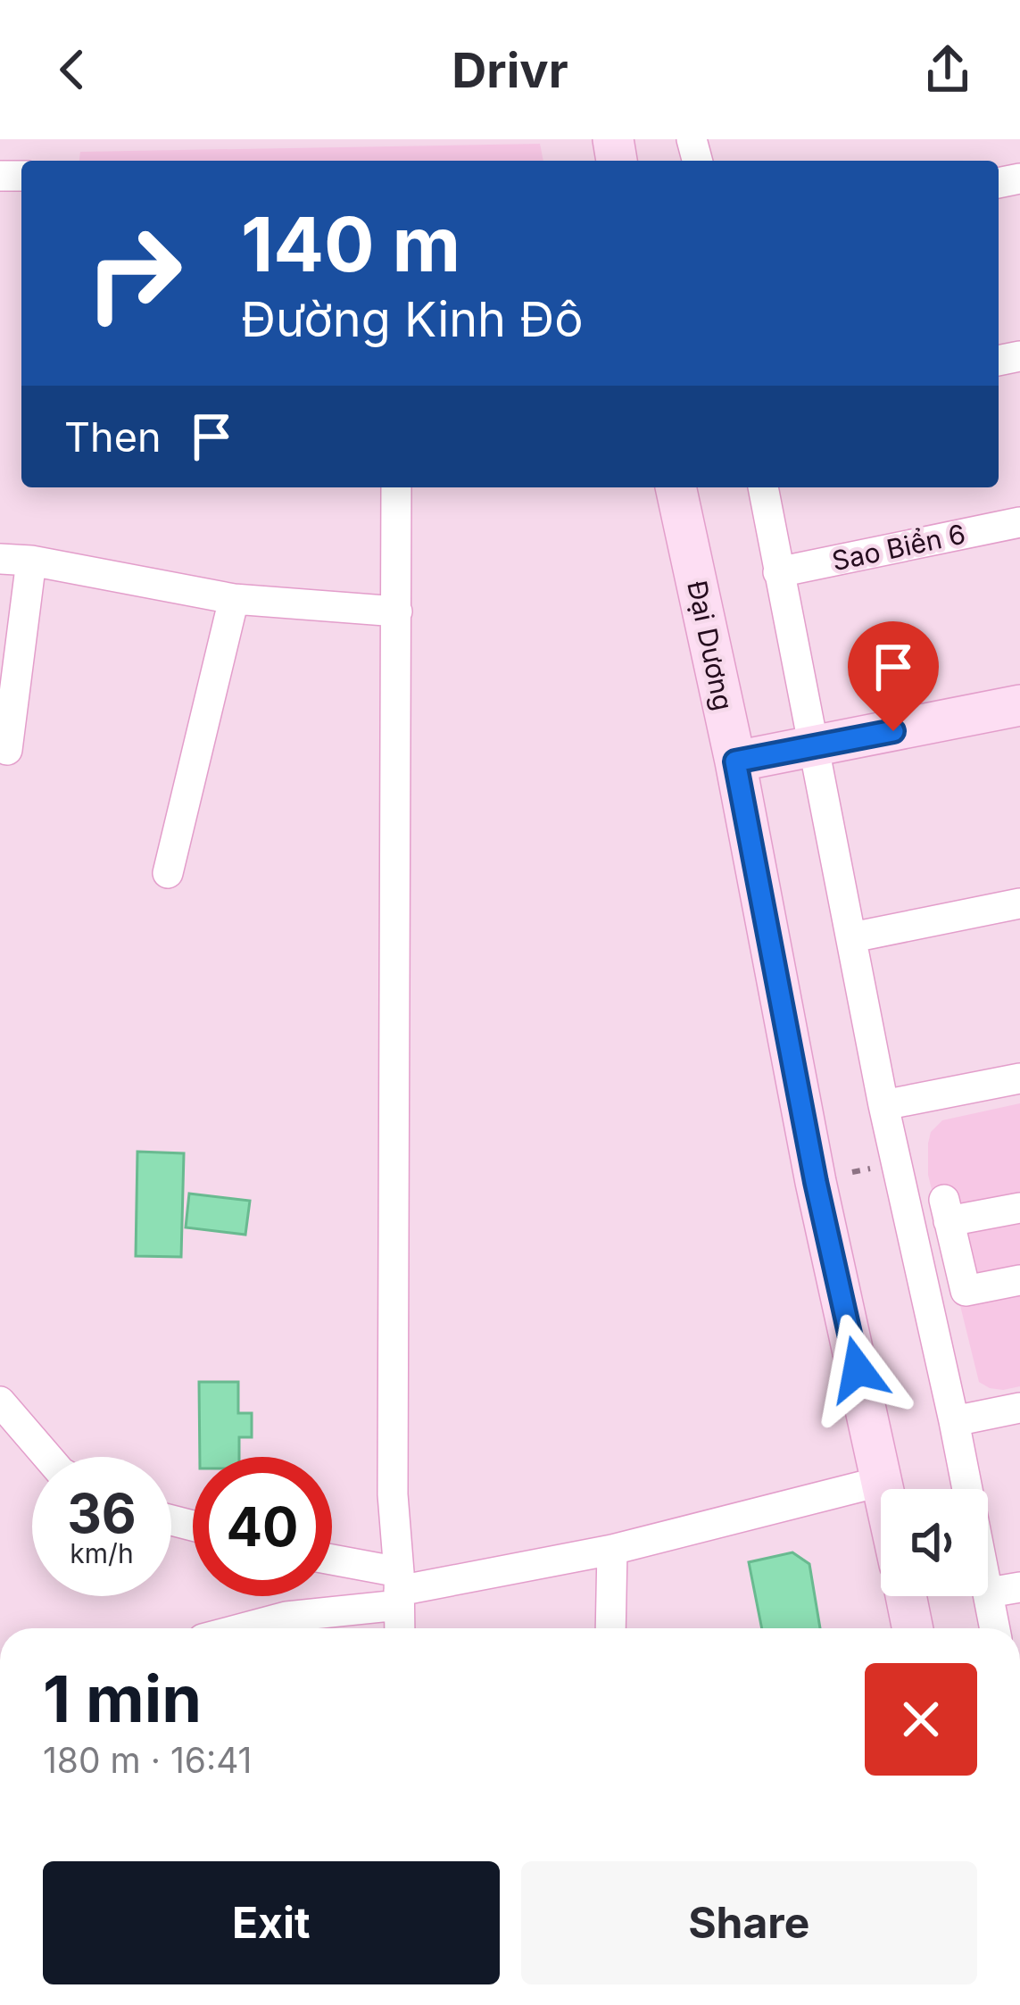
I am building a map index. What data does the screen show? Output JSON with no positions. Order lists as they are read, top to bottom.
{
  "streets": {
    "street": ["Sao Biển 6", "Đại Dương"]
  },
  "page": {
    "header": "Drivr",
    "turn": ["140 m", "Đường Kinh Đô"],
    "then": "Then",
    "speed": "36 km/h",
    "limit": "40",
    "heading": ["1 min", "180 m · 16:41"],
    "buttons": ["Exit", "Share"]
  }
}
